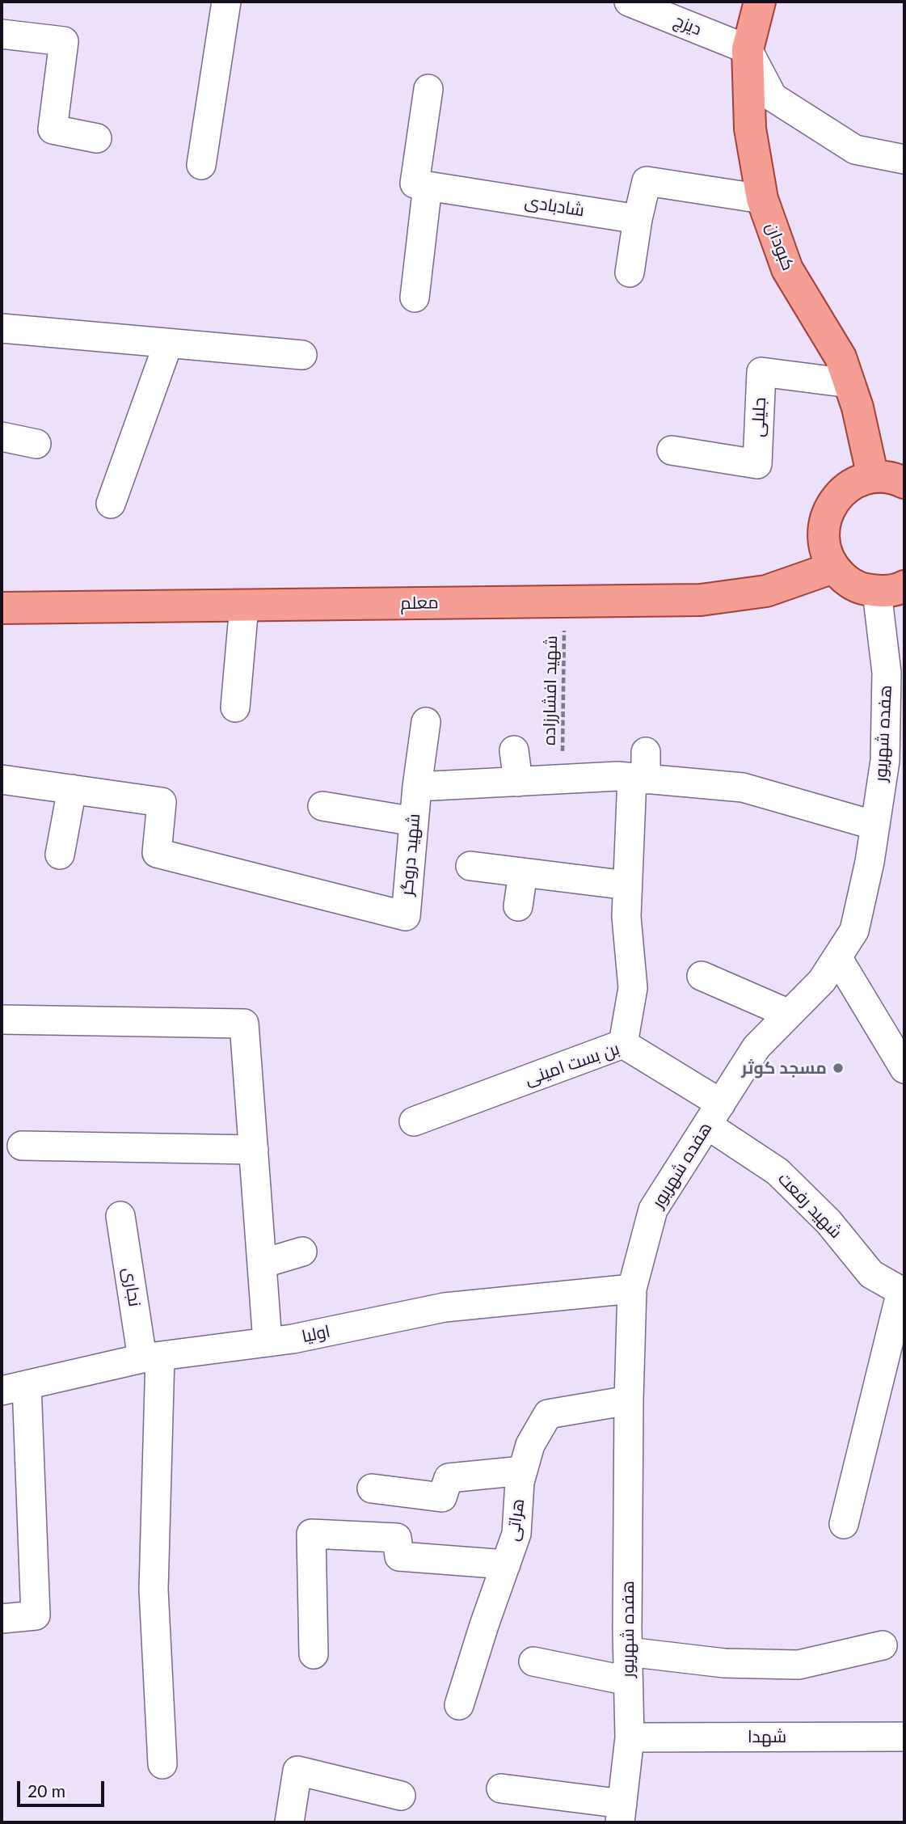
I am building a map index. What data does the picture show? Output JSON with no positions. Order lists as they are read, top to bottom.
{
  "streets": {
    "main road": ["کبودان", "معلم"],
    "street": [
      "دیزج",
      "شادبادی",
      "جلیلی",
      "هفده شهریور",
      "شهید دروگر",
      "بن بست امینی",
      "شهید رفعت",
      "نجاری",
      "اولیا",
      "هراتی",
      "شهدا"
    ],
    "path": ["شهید افشارزاده"]
  },
  "crossings": [
    ["دیزج", "کبودان"],
    ["کبودان", "جلیلی"],
    ["معلم", "شهید افشارزاده"],
    ["هفده شهریور", "بن بست امینی"],
    ["هفده شهریور", "شهید رفعت"],
    ["هفده شهریور", "اولیا"],
    ["هفده شهریور", "هراتی"],
    ["هفده شهریور", "شهدا"],
    ["بن بست امینی", "شهید رفعت"],
    ["نجاری", "اولیا"]
  ],
  "places": ["مسجد کوثر"],
  "scale_bar": "20 m"
}
